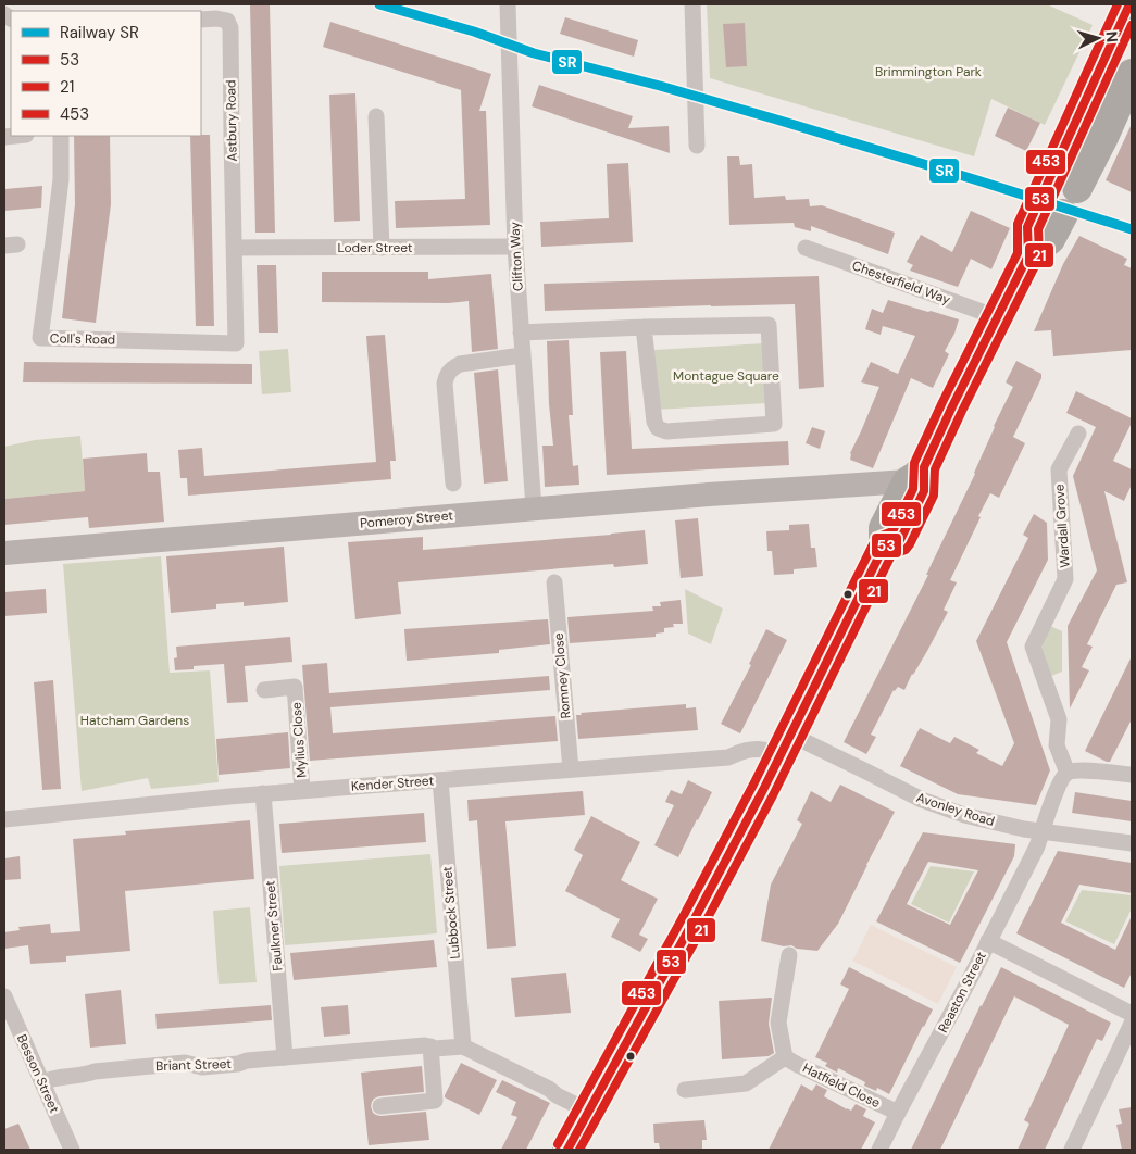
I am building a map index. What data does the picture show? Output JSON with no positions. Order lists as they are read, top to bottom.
{
  "streets": {
    "main road": ["Pomeroy Street"],
    "street": [
      "Astbury Road",
      "Loder Street",
      "Clifton Way",
      "Chesterfield Way",
      "Coll's Road",
      "Wardall Grove",
      "Romney Close",
      "Mylius Close",
      "Kender Street",
      "Avonley Road",
      "Lubbock Street",
      "Faulkner Street",
      "Reaston Street",
      "Briant Street",
      "Besson Street",
      "Hatfield Close"
    ]
  },
  "crossings": [
    ["Astbury Road", "Loder Street"],
    ["Astbury Road", "Coll's Road"],
    ["Loder Street", "Clifton Way"],
    ["Loder Street", "Coll's Road"],
    ["Clifton Way", "Pomeroy Street"],
    ["Wardall Grove", "Reaston Street"],
    ["Romney Close", "Kender Street"],
    ["Mylius Close", "Kender Street"],
    ["Kender Street", "Avonley Road"],
    ["Kender Street", "Lubbock Street"],
    ["Kender Street", "Faulkner Street"],
    ["Avonley Road", "Reaston Street"],
    ["Lubbock Street", "Briant Street"],
    ["Faulkner Street", "Briant Street"],
    ["Reaston Street", "Hatfield Close"],
    ["Briant Street", "Besson Street"]
  ],
  "parks": ["Brimmington Park", "Montague Square", "Hatcham Gardens"],
  "lines": [
    "rail line SR",
    "transit line 53",
    "transit line 453",
    "transit line 21"
  ],
  "legend": [
    "Railway SR",
    "53",
    "21",
    "453"
  ],
  "north": "right"
}
